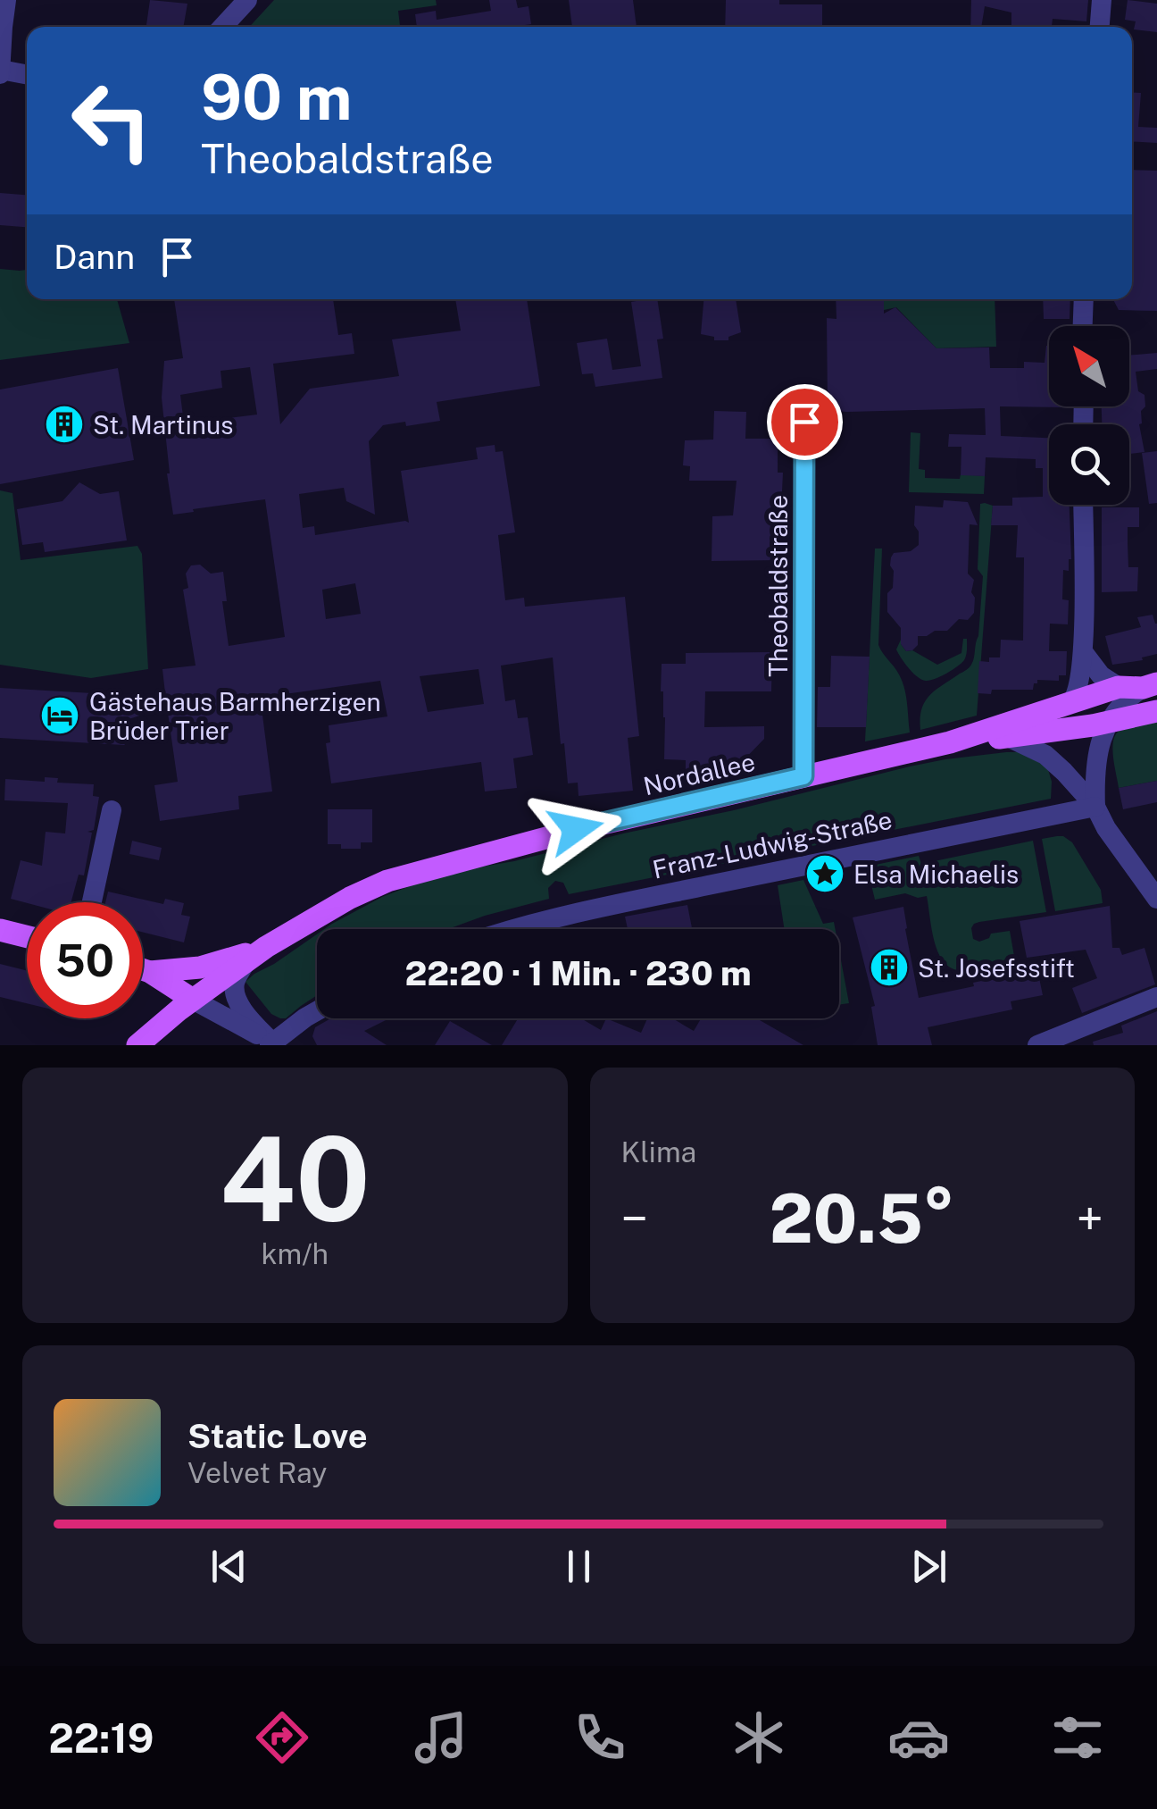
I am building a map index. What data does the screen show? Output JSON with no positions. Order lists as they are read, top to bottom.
{
  "streets": {
    "main road": ["Nordallee"],
    "street": ["Theobaldstraße", "Franz-Ludwig-Straße"]
  },
  "crossings": [
    ["Theobaldstraße", "Nordallee"]
  ],
  "places": {
    "building": ["St. Martinus", "St. Josefsstift"],
    "hotel": ["Gästehaus Barmherzigen Brüder Trier"],
    "place": ["Elsa Michaelis"]
  },
  "north": "top left",
  "page": {
    "turn": ["90 m", "Theobaldstraße"],
    "then": "Dann",
    "limit": "50",
    "trip": "22:20 · 1 Min. · 230 m",
    "tile": [
      ["40", "km/h"],
      "Klima"
    ],
    "heat": ["−", "20.5°", "+"],
    "song": ["Static Love", "Velvet Ray"],
    "tabs": "22:19"
  }
}
